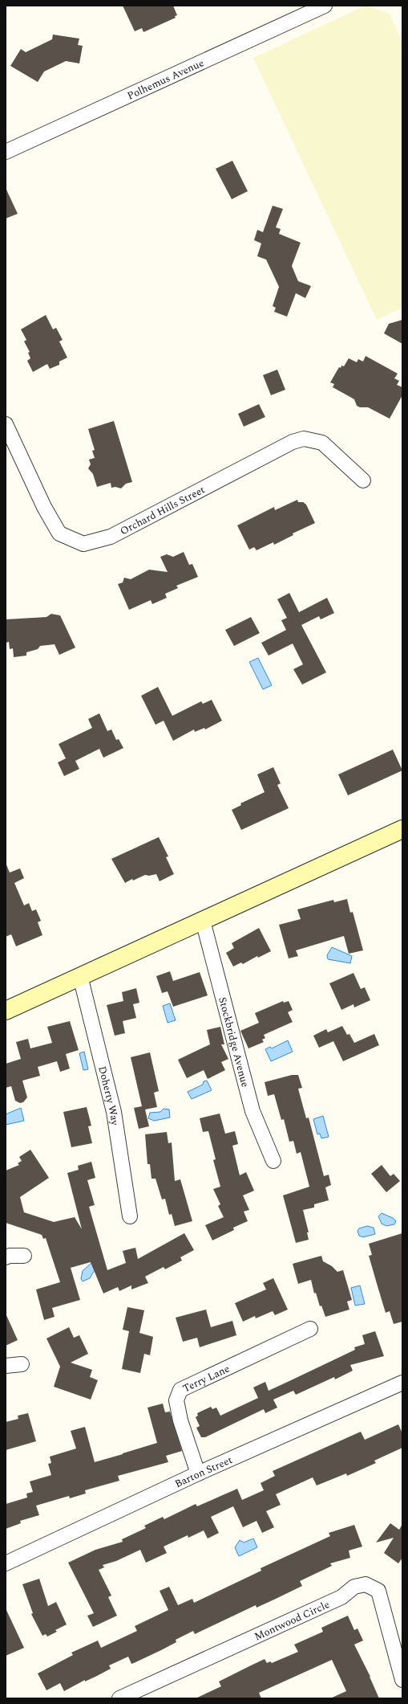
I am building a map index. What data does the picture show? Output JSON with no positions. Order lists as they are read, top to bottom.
{
  "streets": {
    "street": [
      "Polhemus Avenue",
      "Orchard Hills Street",
      "Stockbridge Avenue",
      "Doherty Way",
      "Terry Lane",
      "Barton Street",
      "Montwood Circle"
    ]
  },
  "crossings": [
    ["Terry Lane", "Barton Street"]
  ]
}
